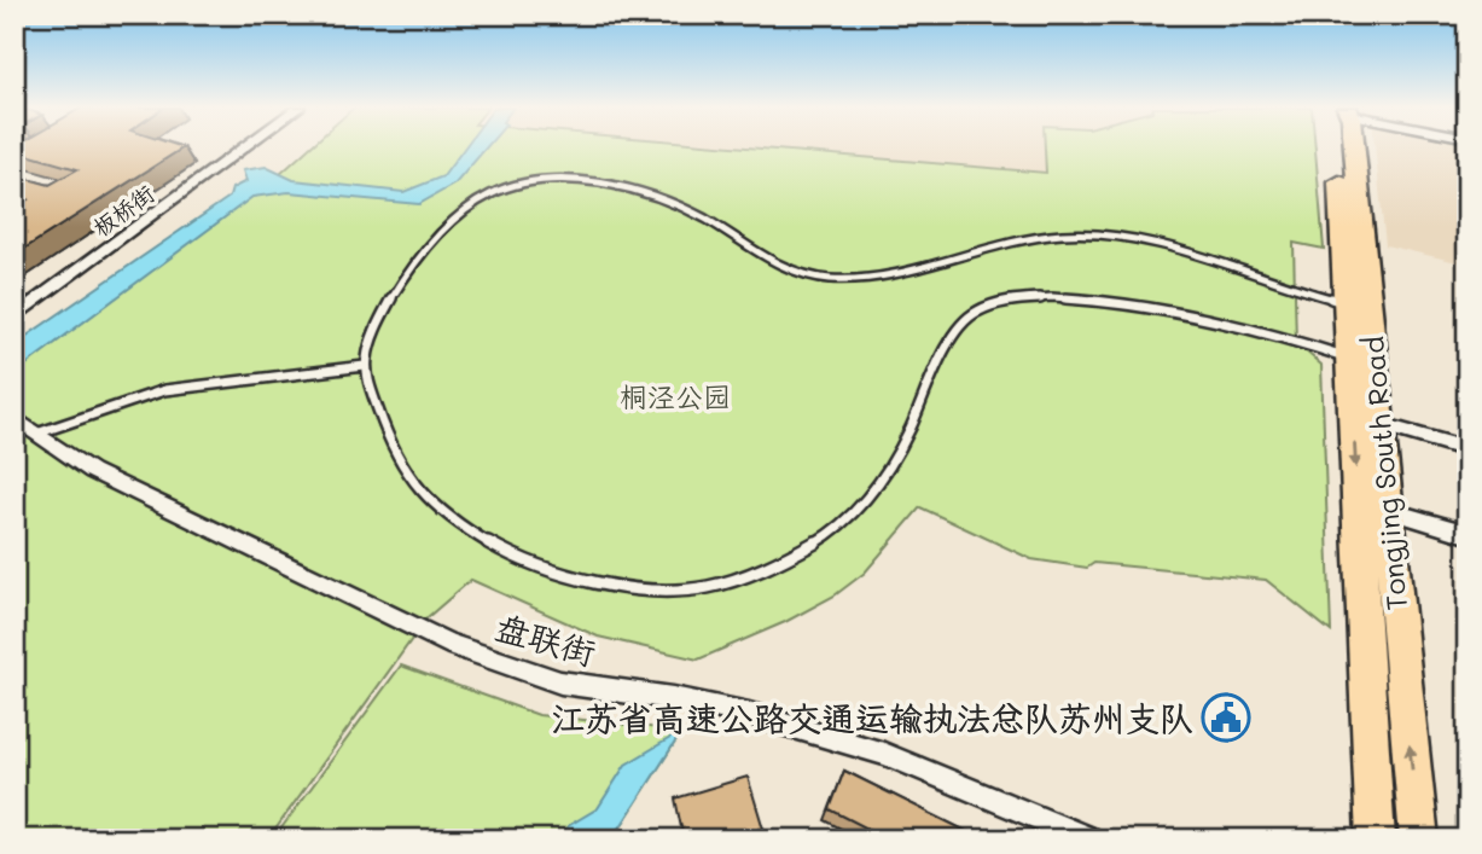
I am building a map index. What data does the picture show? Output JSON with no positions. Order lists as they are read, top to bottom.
{
  "streets": {
    "main road": ["Tongjing South Road"],
    "street": ["板桥街", "盘联街"]
  },
  "parks": ["桐泾公园"],
  "places": {
    "public building": ["江苏省高速公路交通运输执法总队苏州支队"]
  }
}
